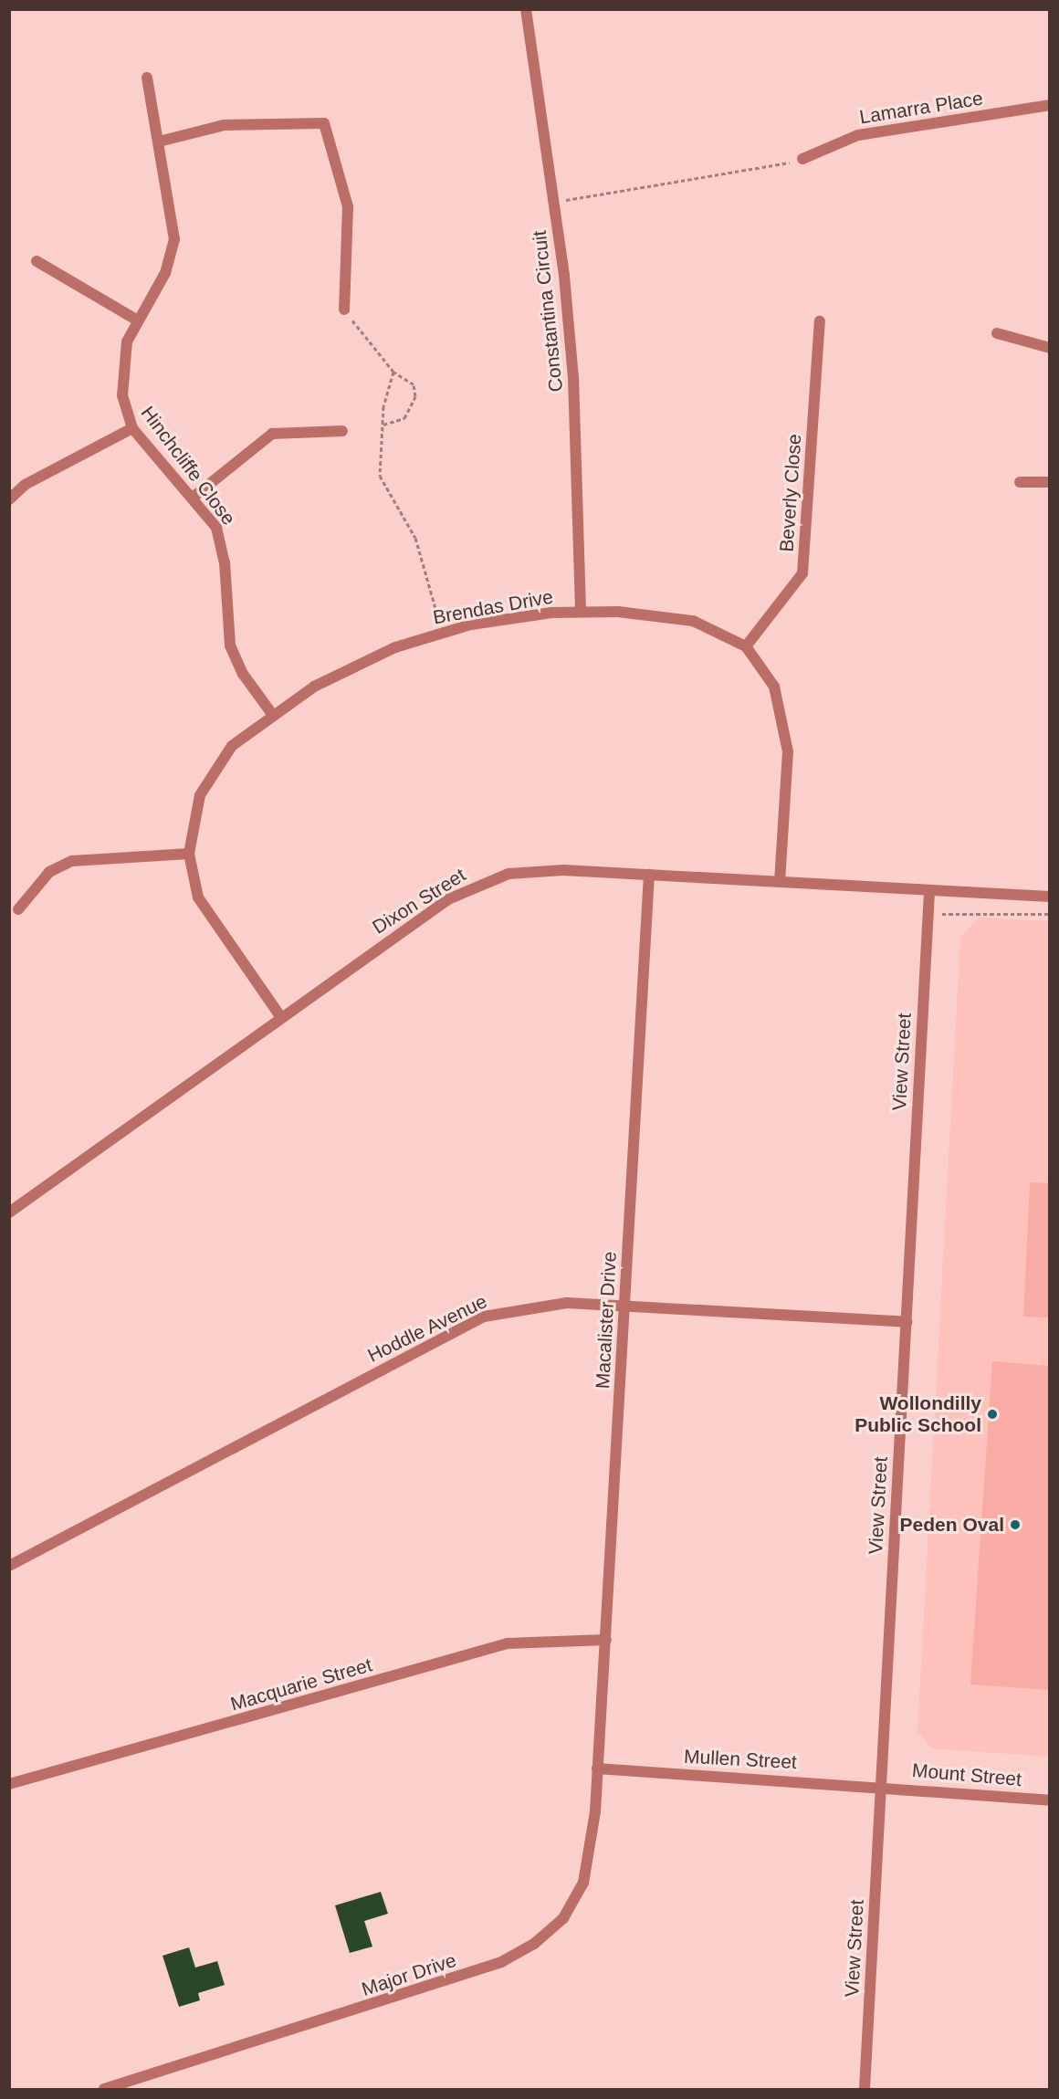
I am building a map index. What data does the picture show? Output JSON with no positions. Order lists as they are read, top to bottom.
{
  "streets": {
    "street": [
      "Lamarra Place",
      "Constantina Circuit",
      "Hinchcliffe Close",
      "Beverly Close",
      "Brendas Drive",
      "Dixon Street",
      "View Street",
      "Macalister Drive",
      "Hoddle Avenue",
      "Macquarie Street",
      "Mullen Street",
      "Mount Street",
      "Major Drive"
    ]
  },
  "crossings": [
    ["Constantina Circuit", "Brendas Drive"],
    ["Hinchcliffe Close", "Brendas Drive"],
    ["Beverly Close", "Brendas Drive"],
    ["Brendas Drive", "Dixon Street"],
    ["Dixon Street", "View Street"],
    ["Dixon Street", "Macalister Drive"],
    ["View Street", "Hoddle Avenue"],
    ["View Street", "Mullen Street"],
    ["View Street", "Mount Street"],
    ["Macalister Drive", "Hoddle Avenue"],
    ["Macalister Drive", "Macquarie Street"],
    ["Macalister Drive", "Mullen Street"],
    ["Macalister Drive", "Major Drive"],
    ["Mullen Street", "Mount Street"],
    ["Mullen Street", "Major Drive"]
  ],
  "places": ["Wollondilly Public School", "Peden Oval"]
}
